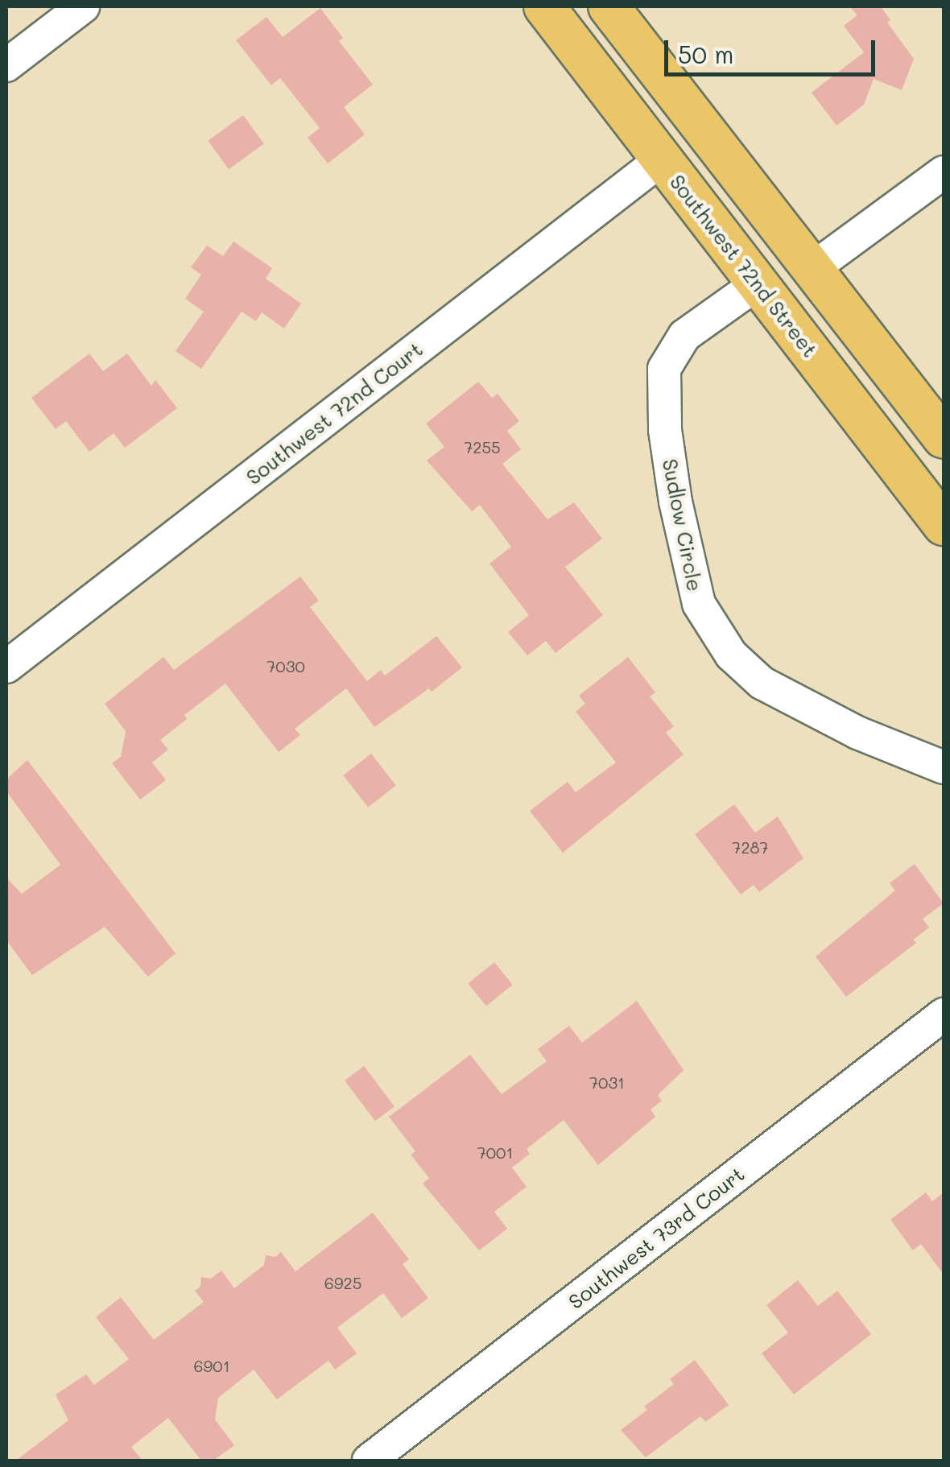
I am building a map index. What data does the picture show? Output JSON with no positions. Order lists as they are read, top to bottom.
{
  "streets": {
    "main road": ["Southwest 72nd Street"],
    "street": ["Southwest 72nd Court", "Sudlow Circle", "Southwest 73rd Court"]
  },
  "crossings": [
    ["Southwest 72nd Street", "Southwest 72nd Court"],
    ["Southwest 72nd Street", "Sudlow Circle"]
  ],
  "house_numbers": [
    "7255",
    "7030",
    "7287",
    "7031",
    "7001",
    "6925",
    "6901"
  ],
  "scale_bar": "50 m"
}
